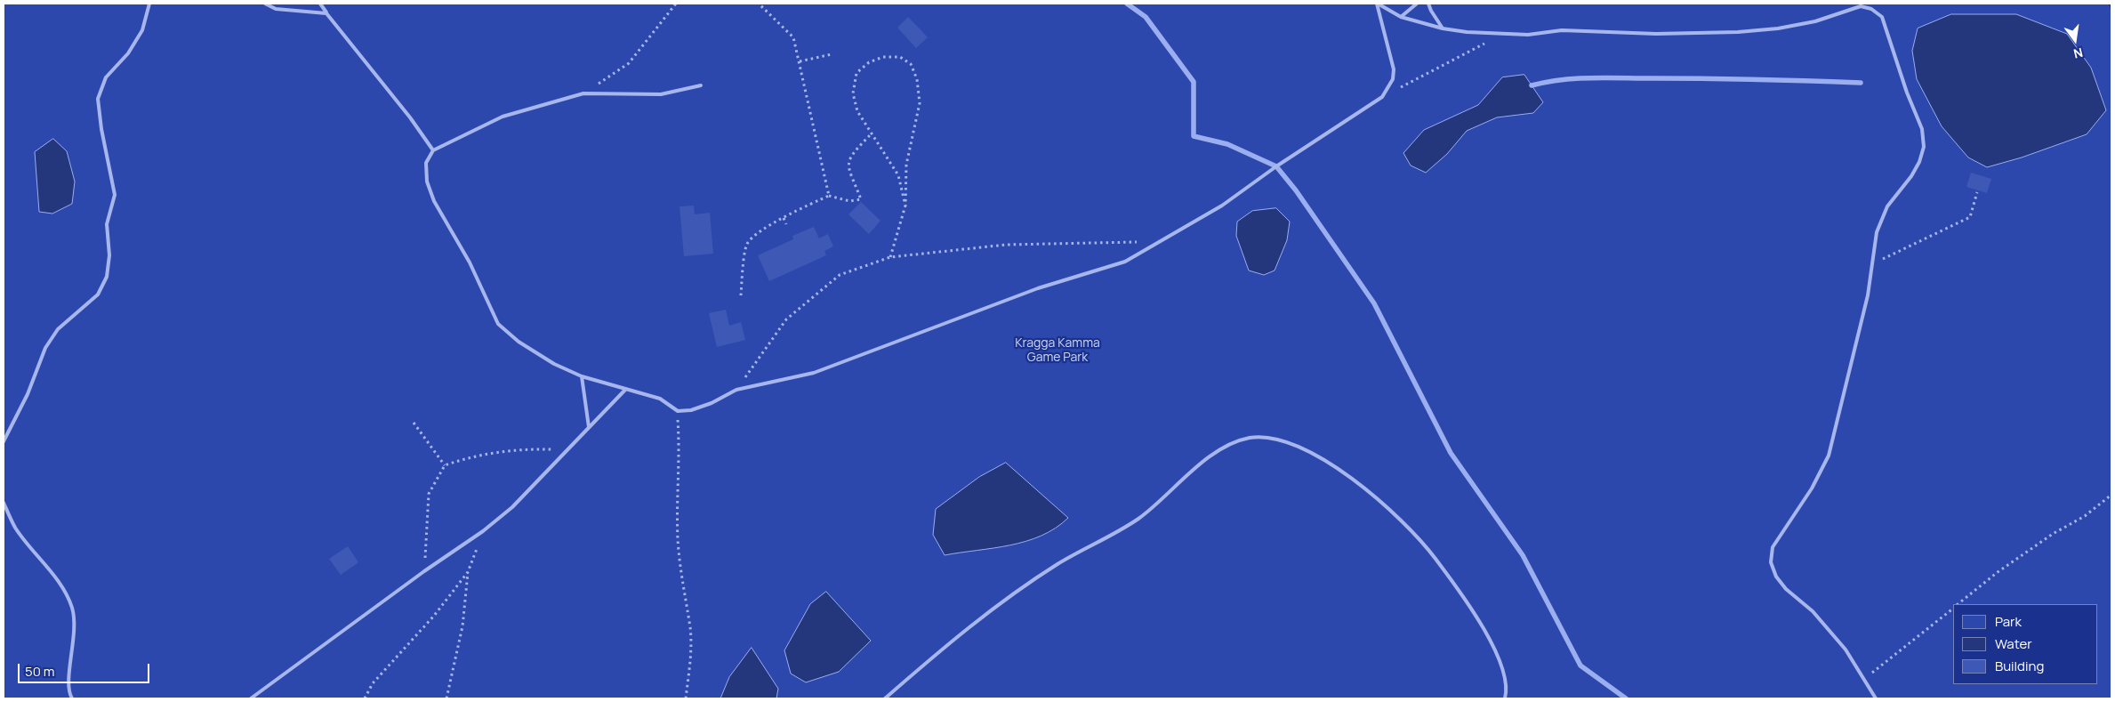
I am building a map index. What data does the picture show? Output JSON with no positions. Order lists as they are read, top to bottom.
{
  "parks": ["Kragga Kamma Game Park"],
  "legend": ["Park", "Water", "Building"],
  "scale_bar": "50 m",
  "north": "bottom"
}
